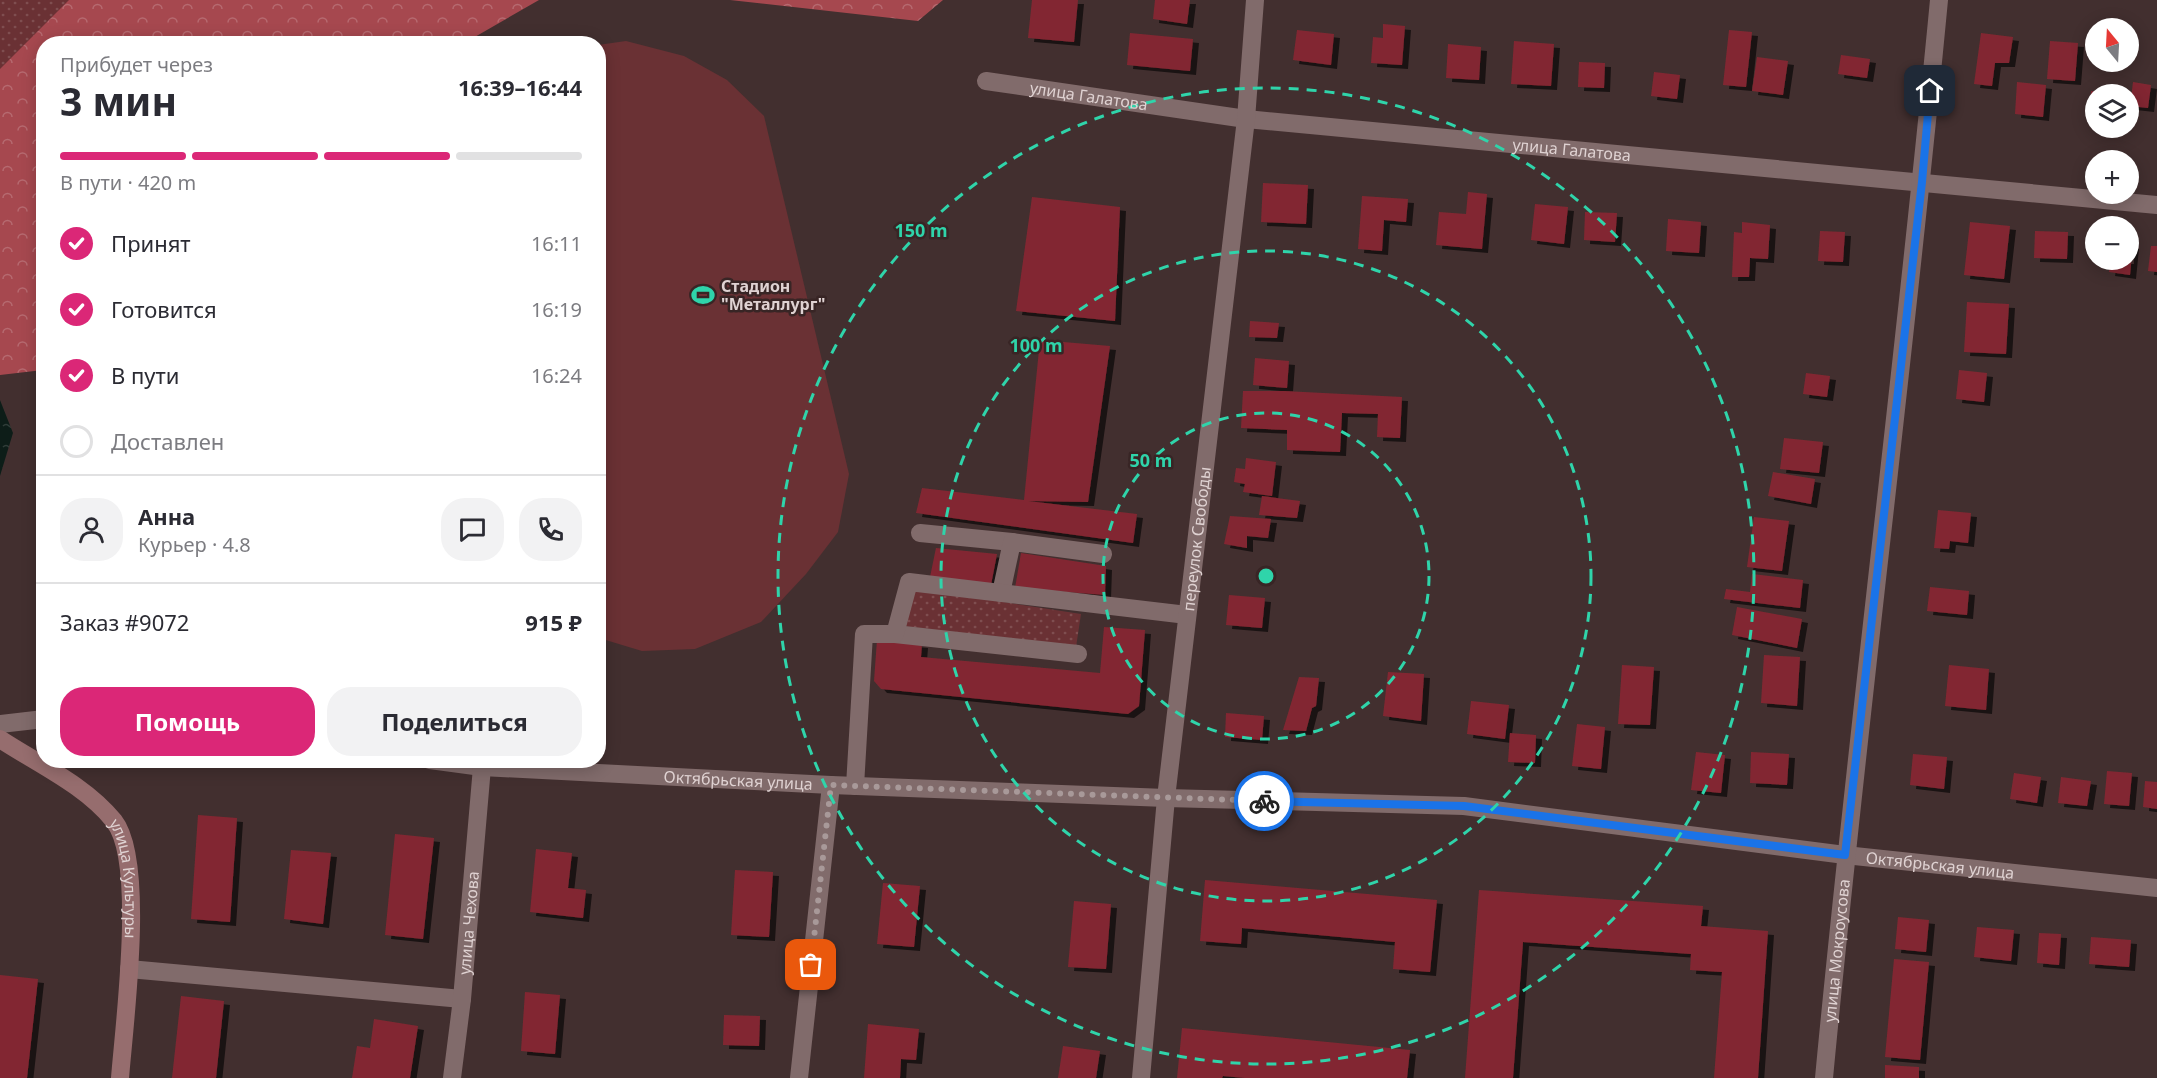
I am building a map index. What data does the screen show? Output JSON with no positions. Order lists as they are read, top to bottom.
{
  "streets": {
    "main road": ["улица Культуры"],
    "street": [
      "улица Галатова",
      "переулок Свободы",
      "Октябрьская улица",
      "улица Чехова",
      "улица Мокроусова"
    ]
  },
  "crossings": [
    ["улица Галатова", "переулок Свободы"],
    ["улица Галатова", "улица Мокроусова"],
    ["переулок Свободы", "Октябрьская улица"],
    ["Октябрьская улица", "улица Мокроусова"]
  ],
  "places": {
    "sports": ["Стадион \"Металлург\""]
  },
  "north": "top",
  "page": {
    "map_buttons": ["+", "−"],
    "heading": ["3 мин", "Прибудет через", "16:39–16:44"],
    "panel": [
      "Анна",
      "Курьер · 4.8",
      "Заказ #9072",
      "915 ₽"
    ],
    "bar": "В пути · 420 m",
    "list": [
      ["Принят", "16:11"],
      ["Готовится", "16:19"],
      ["В пути", "16:24"],
      "Доставлен"
    ],
    "buttons": ["Помощь", "Поделиться"]
  },
  "rings": ["150 m", "100 m", "50 m"]
}
